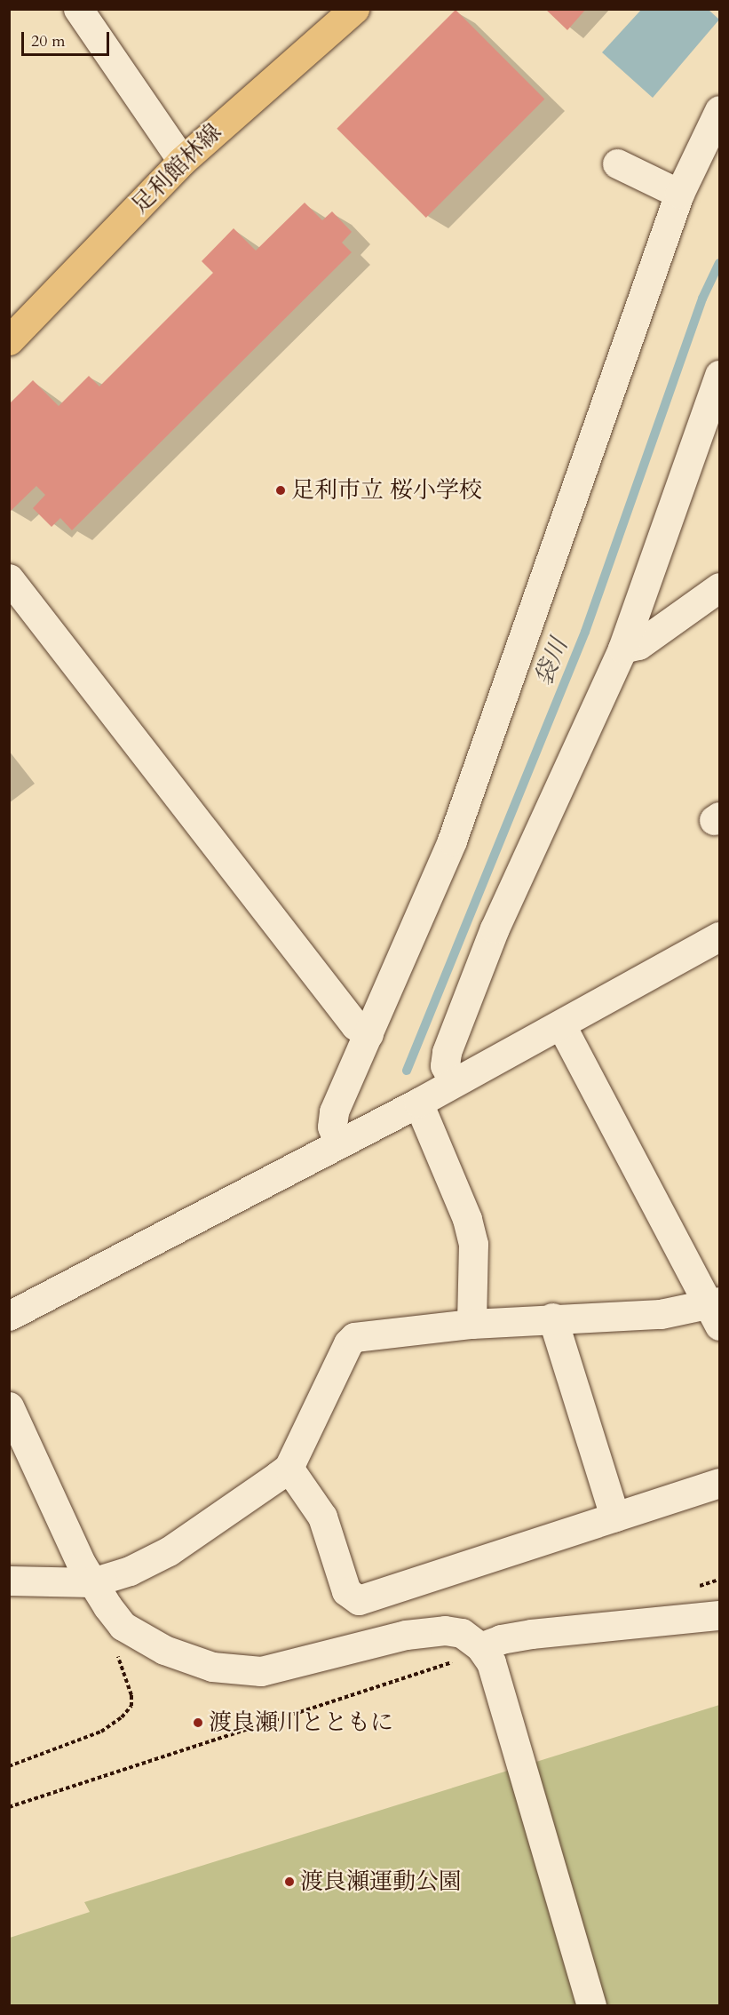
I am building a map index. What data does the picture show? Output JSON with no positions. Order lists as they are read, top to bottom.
{
  "streets": {
    "main road": ["足利館林線"]
  },
  "water": ["袋川"],
  "places": ["足利市立 桜小学校", "渡良瀬川とともに", "渡良瀬運動公園"],
  "scale_bar": "20 m"
}
